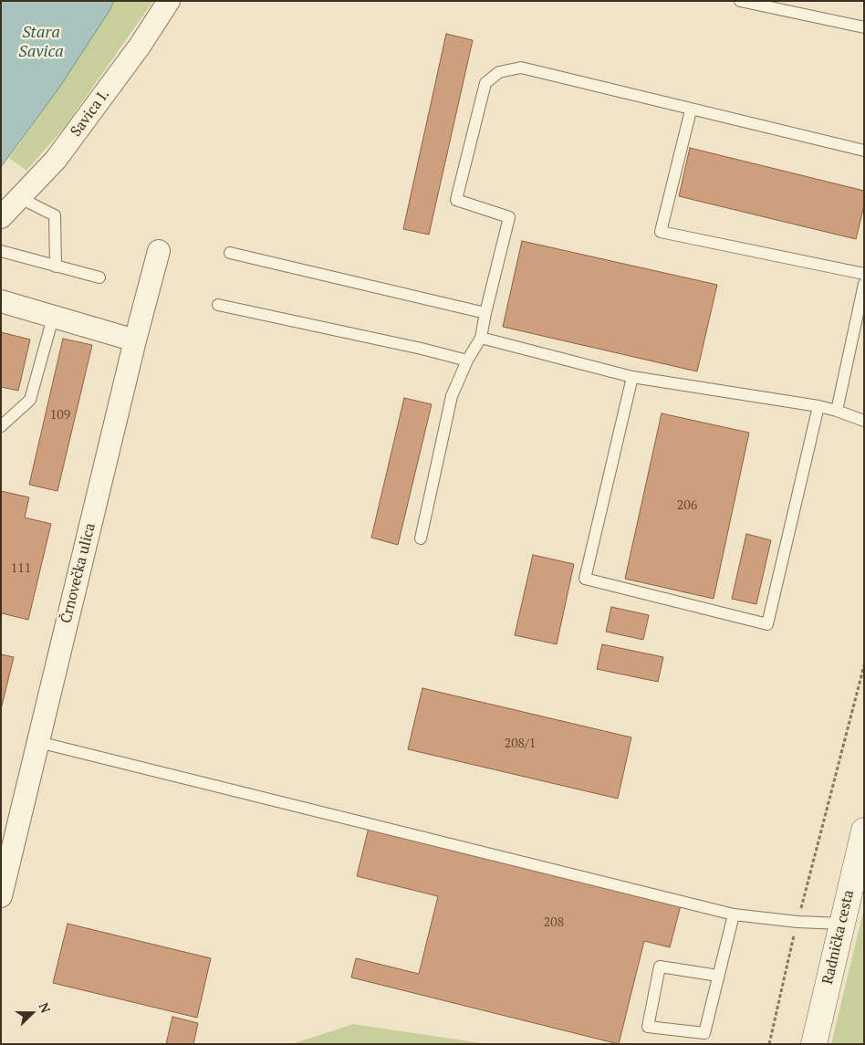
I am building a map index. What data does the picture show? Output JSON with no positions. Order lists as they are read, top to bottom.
{
  "streets": {
    "main road": ["Radnička cesta"],
    "street": ["Savica I.", "Črnovečka ulica"]
  },
  "water": ["Stara Savica"],
  "house_numbers": [
    "109",
    "206",
    "111",
    "208/1",
    "208"
  ],
  "north": "right"
}
